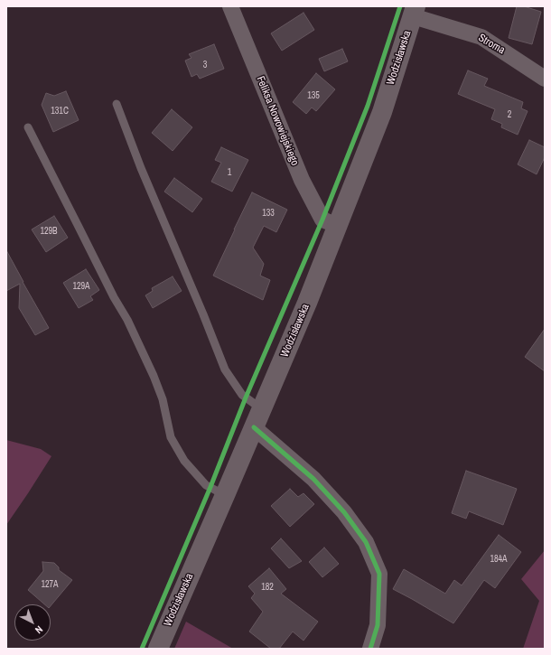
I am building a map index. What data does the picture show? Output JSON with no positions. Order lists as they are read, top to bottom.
{
  "streets": {
    "main road": ["Wodzisławska"],
    "street": ["Stroma", "Feliksa Nowowiejskiego"]
  },
  "crossings": [
    ["Stroma", "Wodzisławska"],
    ["Wodzisławska", "Feliksa Nowowiejskiego"]
  ],
  "house_numbers": [
    "3",
    "135",
    "131C",
    "2",
    "1",
    "133",
    "129B",
    "129A",
    "184A",
    "127A",
    "182"
  ],
  "north": "bottom right"
}
